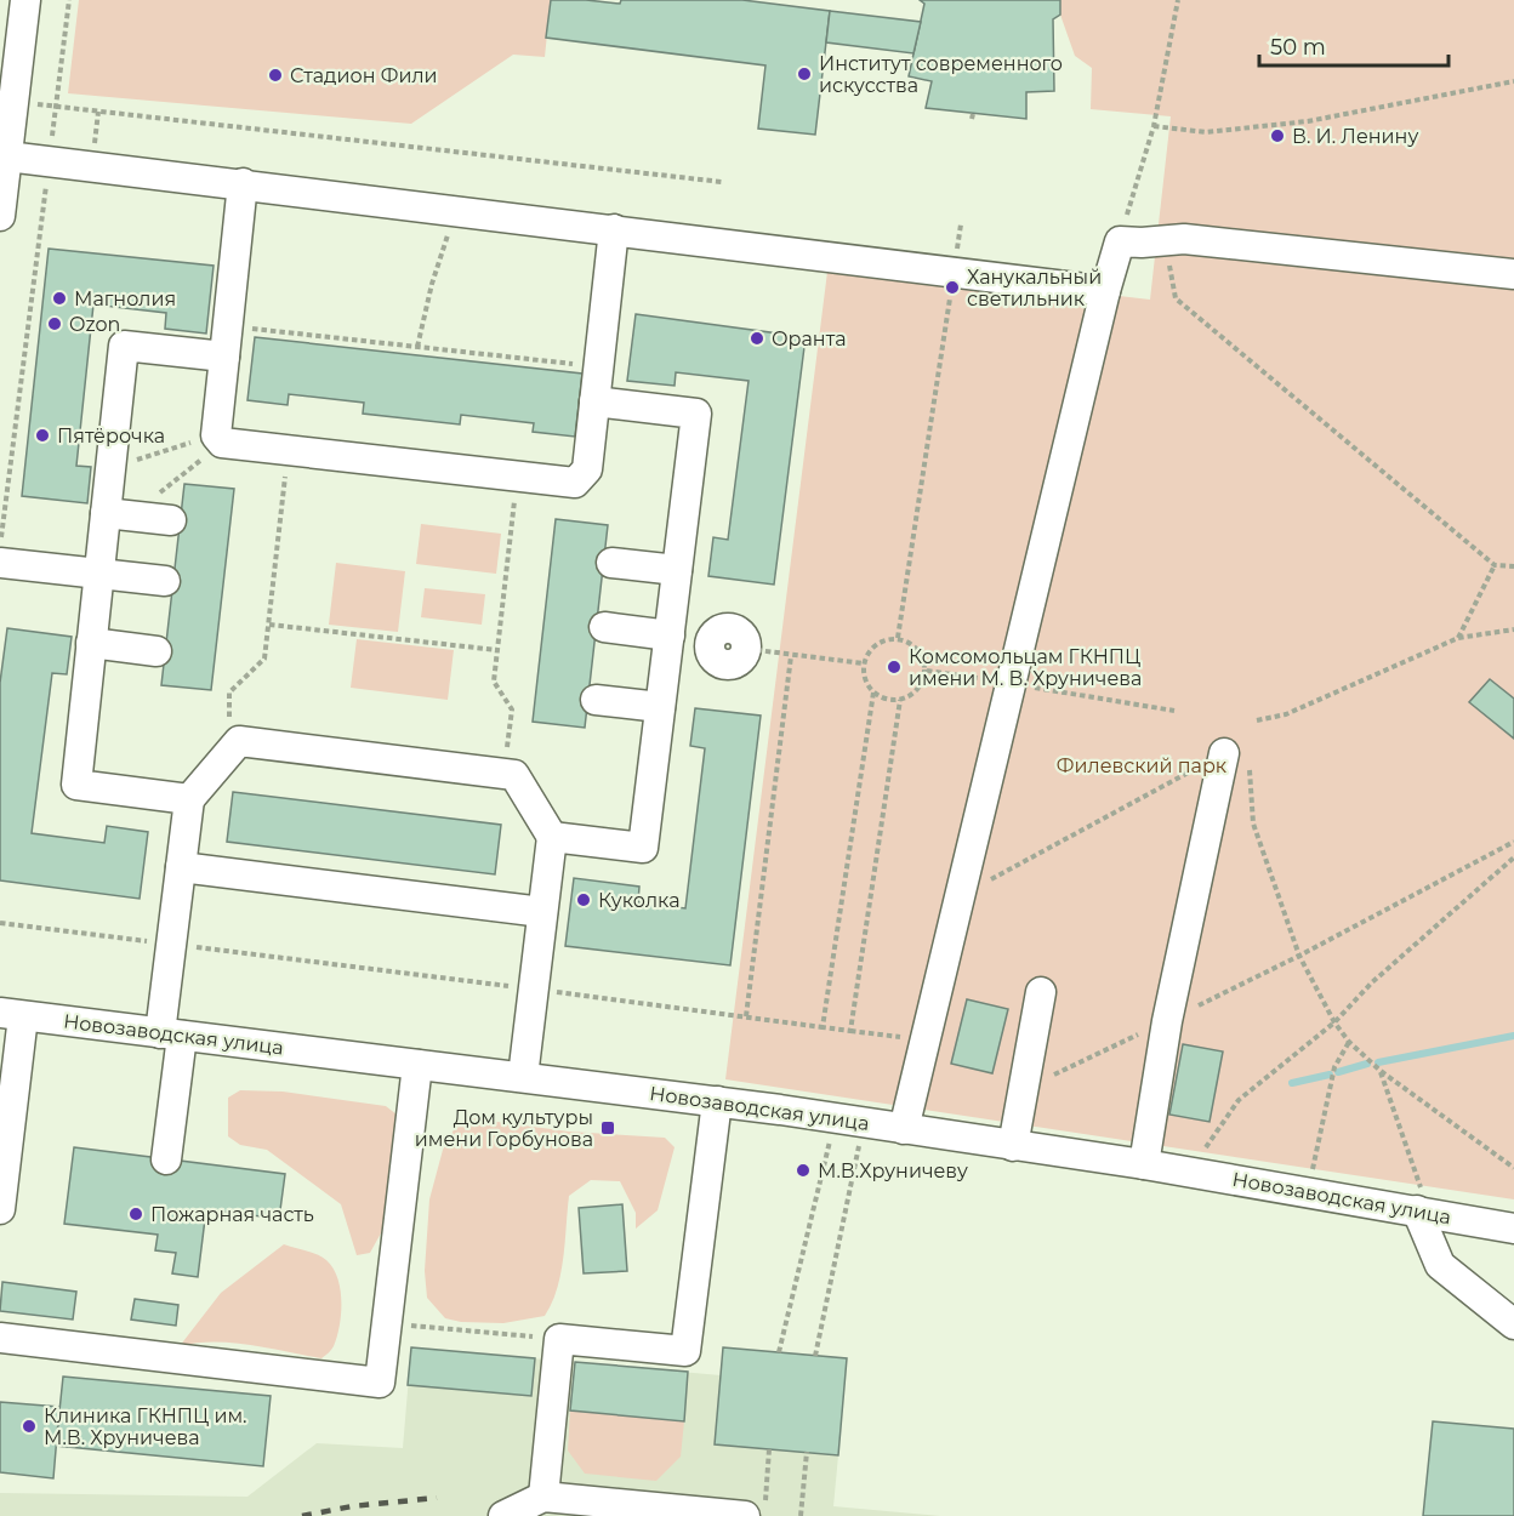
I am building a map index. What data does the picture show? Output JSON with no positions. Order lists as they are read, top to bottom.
{
  "streets": {
    "street": ["Новозаводская улица"]
  },
  "parks": ["Филевский парк"],
  "places": {
    "other": [
      "Институт современного искусства",
      "Стадион Фили",
      "В. И. Ленину",
      "Ханукальный светильник",
      "Магнолия",
      "Ozon",
      "Оранта",
      "Пятёрочка",
      "Комсомольцам ГКНПЦ имени М. В. Хруничева",
      "Куколка",
      "М.В.Хруничеву",
      "Пожарная часть",
      "Клиника ГКНПЦ им. М.В. Хруничева"
    ],
    "transit": ["Дом культуры имени Горбунова"]
  },
  "scale_bar": "50 m"
}
